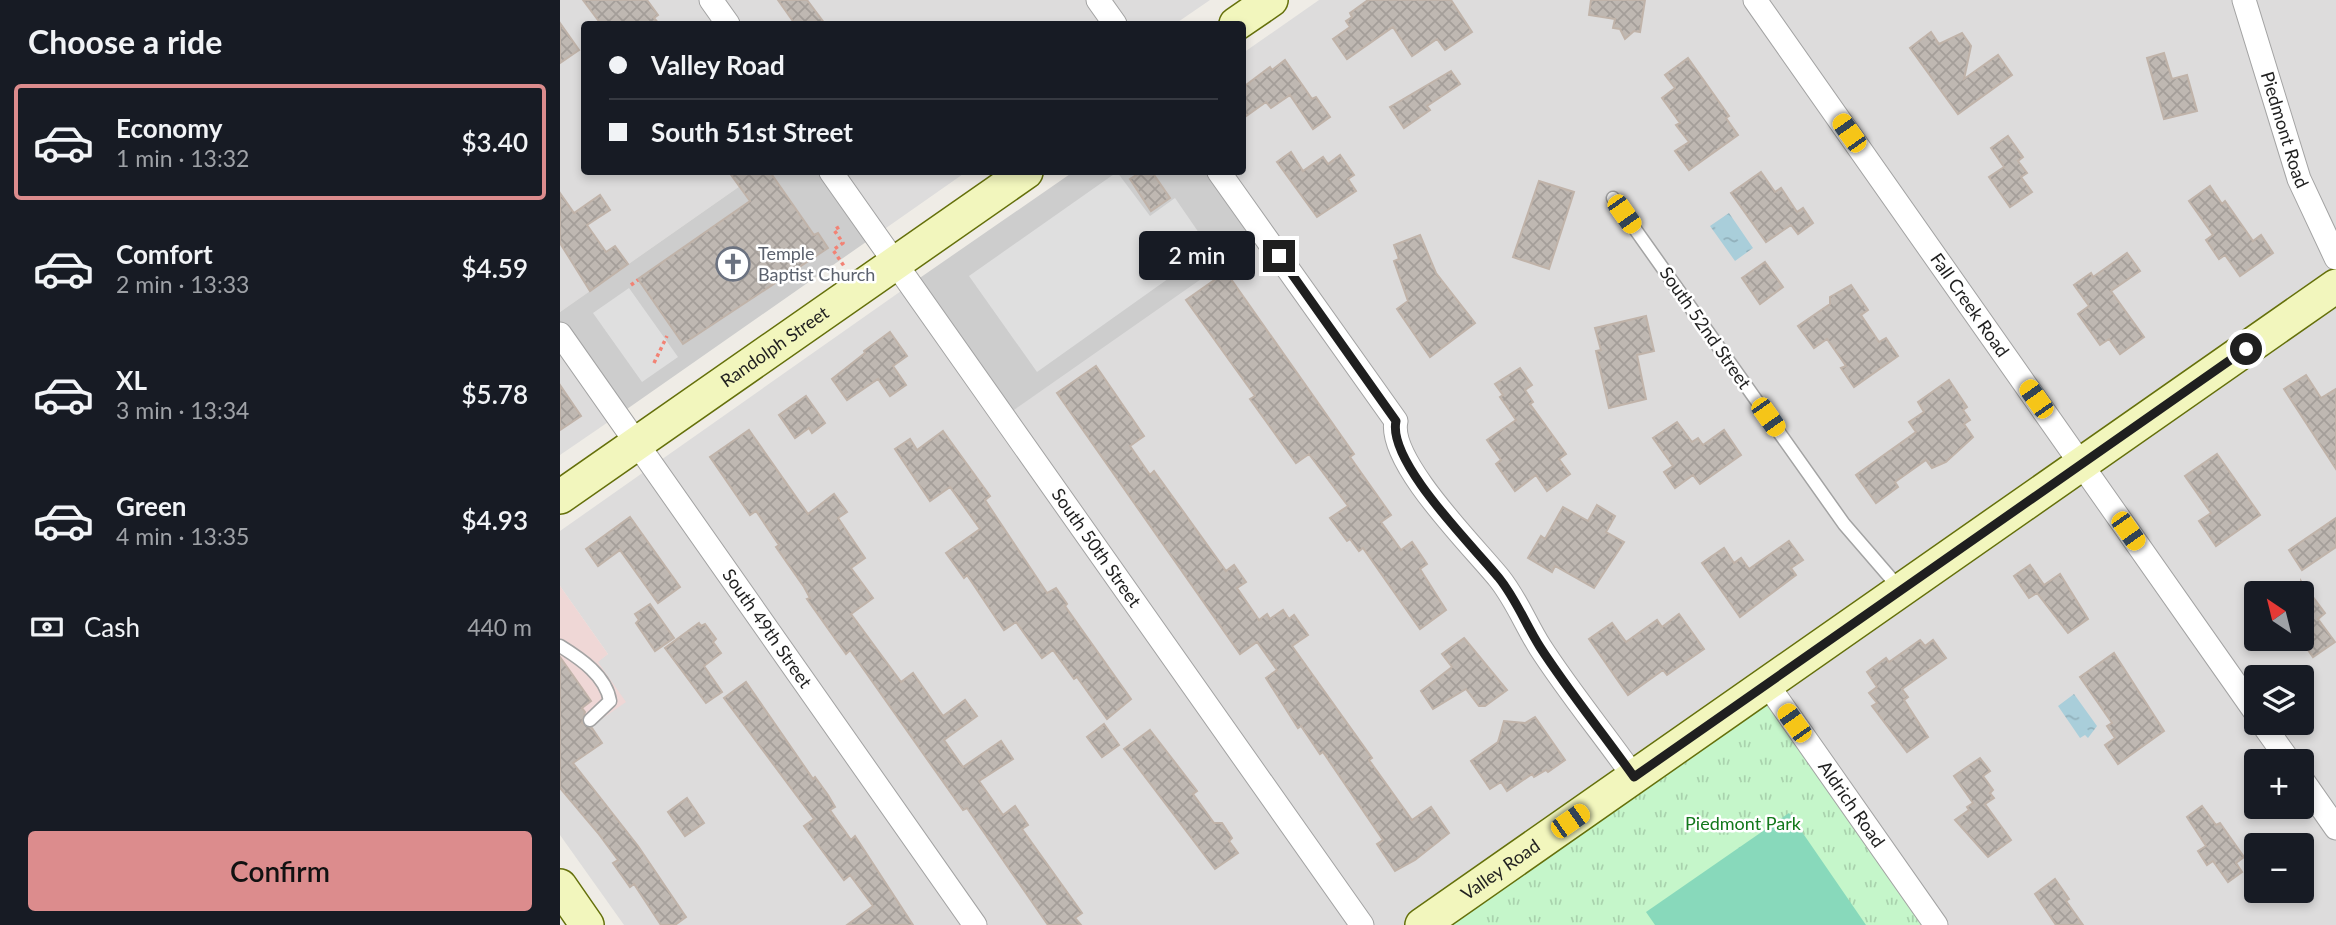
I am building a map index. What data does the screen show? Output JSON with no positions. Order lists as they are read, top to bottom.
{
  "streets": {
    "street": [
      "Piedmont Road",
      "Fall Creek Road",
      "Randolph Street",
      "South 50th Street",
      "South 49th Street",
      "Aldrich Road",
      "Valley Road"
    ],
    "lane": ["South 52nd Street"]
  },
  "crossings": [
    ["Fall Creek Road", "Valley Road"],
    ["South 52nd Street", "Valley Road"],
    ["Randolph Street", "South 50th Street"],
    ["Randolph Street", "South 49th Street"],
    ["Aldrich Road", "Valley Road"]
  ],
  "parks": ["Piedmont Park"],
  "places": {
    "church": ["Temple Baptist Church"]
  },
  "north": "top left",
  "page": {
    "heading": "Choose a ride",
    "banner": ["Valley Road", "South 51st Street"],
    "list": [
      {
        "name": "Economy",
        "note": "1 min · 13:32",
        "value": "$3.40"
      },
      {
        "name": "Comfort",
        "note": "2 min · 13:33",
        "value": "$4.59"
      },
      {
        "name": "XL",
        "note": "3 min · 13:34",
        "value": "$5.78"
      },
      {
        "name": "Green",
        "note": "4 min · 13:35",
        "value": "$4.93"
      }
    ],
    "bubble": "2 min",
    "map_buttons": ["+", "−"],
    "pay": ["Cash", "440 m"],
    "buttons": "Confirm"
  }
}
